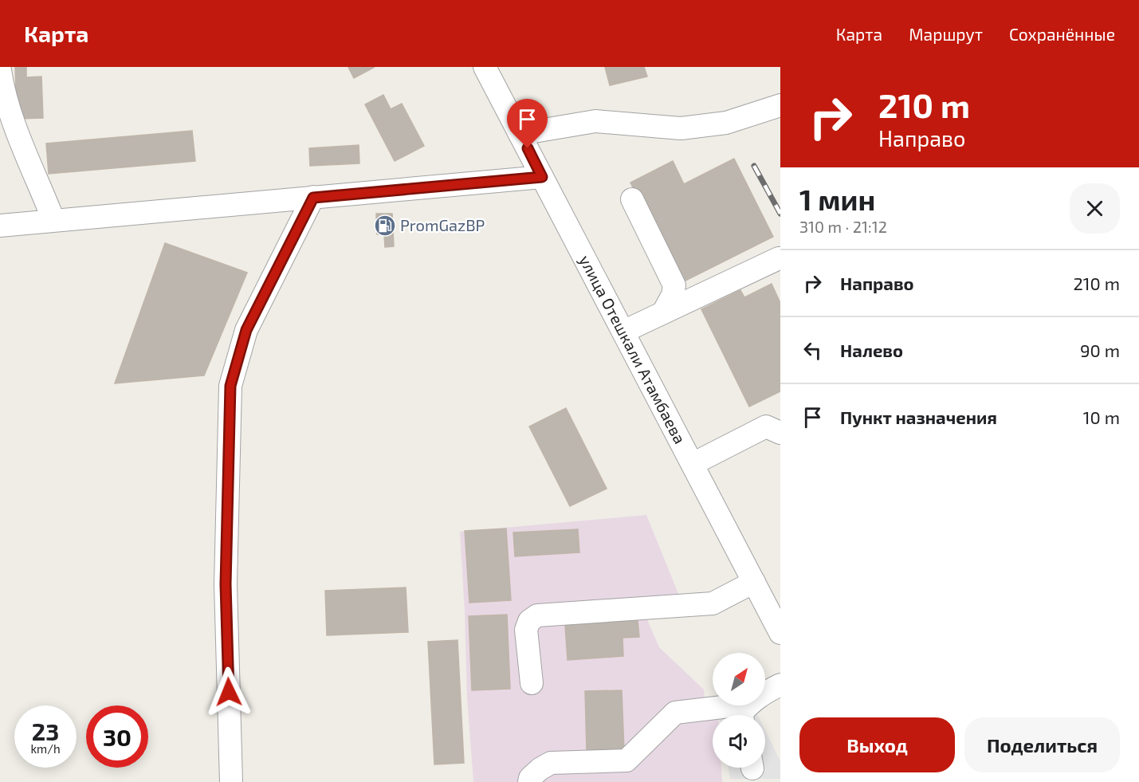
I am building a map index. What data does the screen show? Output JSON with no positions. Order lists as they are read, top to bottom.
{
  "streets": {
    "street": ["улица Отешкали Атамбаева"]
  },
  "places": {
    "fuel station": ["PromGazBP"]
  },
  "north": "top right",
  "page": {
    "header": "Карта",
    "nav": ["Карта", "Маршрут", "Сохранённые"],
    "turn": ["210 m", "Направо"],
    "heading": ["1 мин", "310 m · 21:12"],
    "list": [
      {
        "name": "Направо",
        "value": "210 m"
      },
      {
        "name": "Налево",
        "value": "90 m"
      },
      {
        "name": "Пункт назначения",
        "value": "10 m"
      }
    ],
    "speed": "23 km/h",
    "limit": "30",
    "buttons": ["Выход", "Поделиться"]
  }
}
